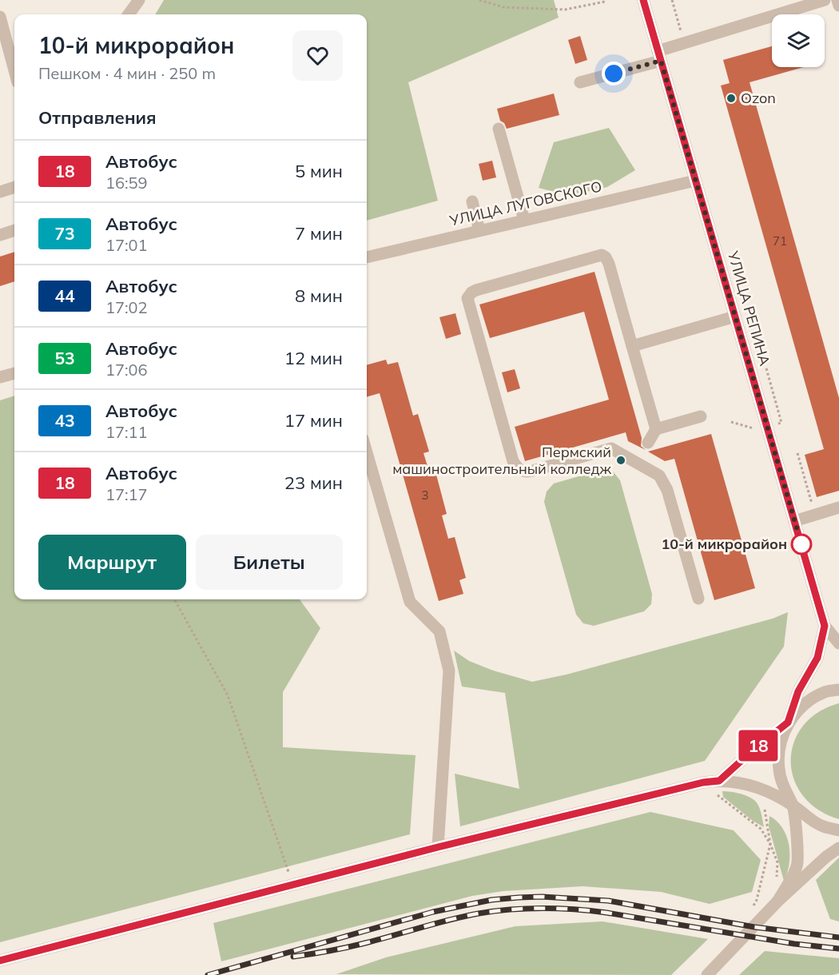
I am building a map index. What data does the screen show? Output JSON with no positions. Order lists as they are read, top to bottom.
{
  "streets": {
    "street": ["УЛИЦА ЛУГОВСКОГО", "УЛИЦА РЕПИНА"]
  },
  "crossings": [
    ["УЛИЦА ЛУГОВСКОГО", "УЛИЦА РЕПИНА"]
  ],
  "places": ["Ozon", "Пермский машиностроительный колледж", "10-й микрорайон"],
  "lines": ["bus line 18"],
  "house_numbers": ["71", "3"],
  "page": {
    "on_map": "18",
    "heading": [
      ["10-й микрорайон", "Пешком · 4 мин · 250 m"],
      "Отправления"
    ],
    "list": [
      {
        "mark": "18",
        "name": "Автобус",
        "note": "16:59",
        "value": "5 мин"
      },
      {
        "mark": "73",
        "name": "Автобус",
        "note": "17:01",
        "value": "7 мин"
      },
      {
        "mark": "44",
        "name": "Автобус",
        "note": "17:02",
        "value": "8 мин"
      },
      {
        "mark": "53",
        "name": "Автобус",
        "note": "17:06",
        "value": "12 мин"
      },
      {
        "mark": "43",
        "name": "Автобус",
        "note": "17:11",
        "value": "17 мин"
      },
      {
        "mark": "18",
        "name": "Автобус",
        "note": "17:17",
        "value": "23 мин"
      }
    ],
    "buttons": ["Маршрут", "Билеты"]
  }
}
